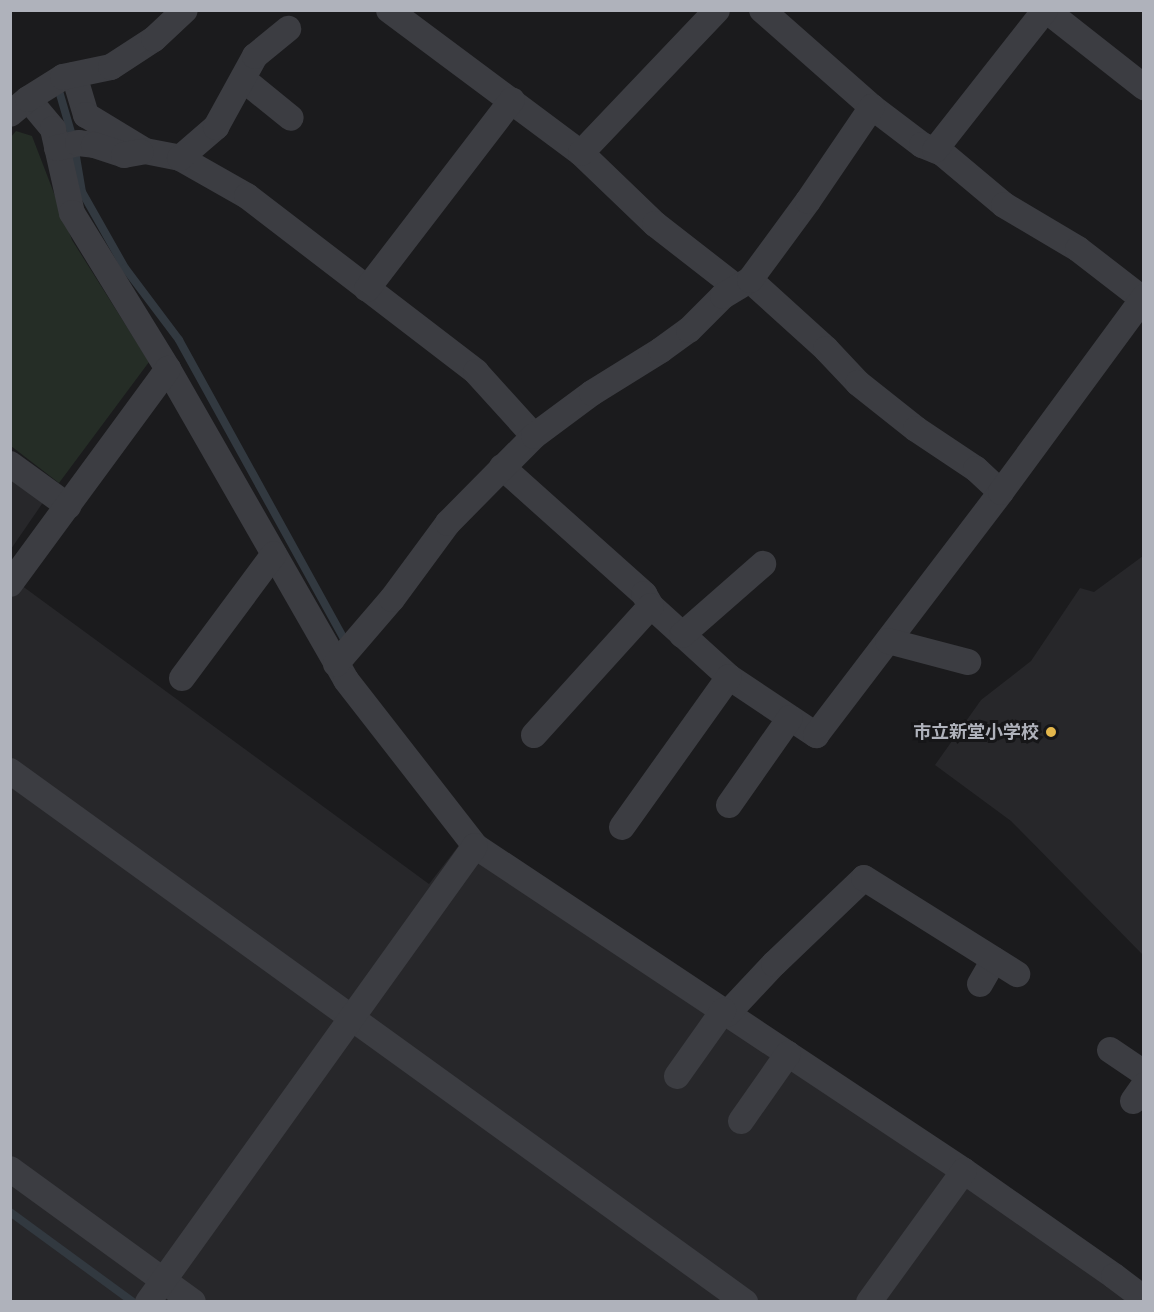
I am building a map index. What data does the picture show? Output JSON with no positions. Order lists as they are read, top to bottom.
{
  "places": ["市立新堂小学校"]
}
